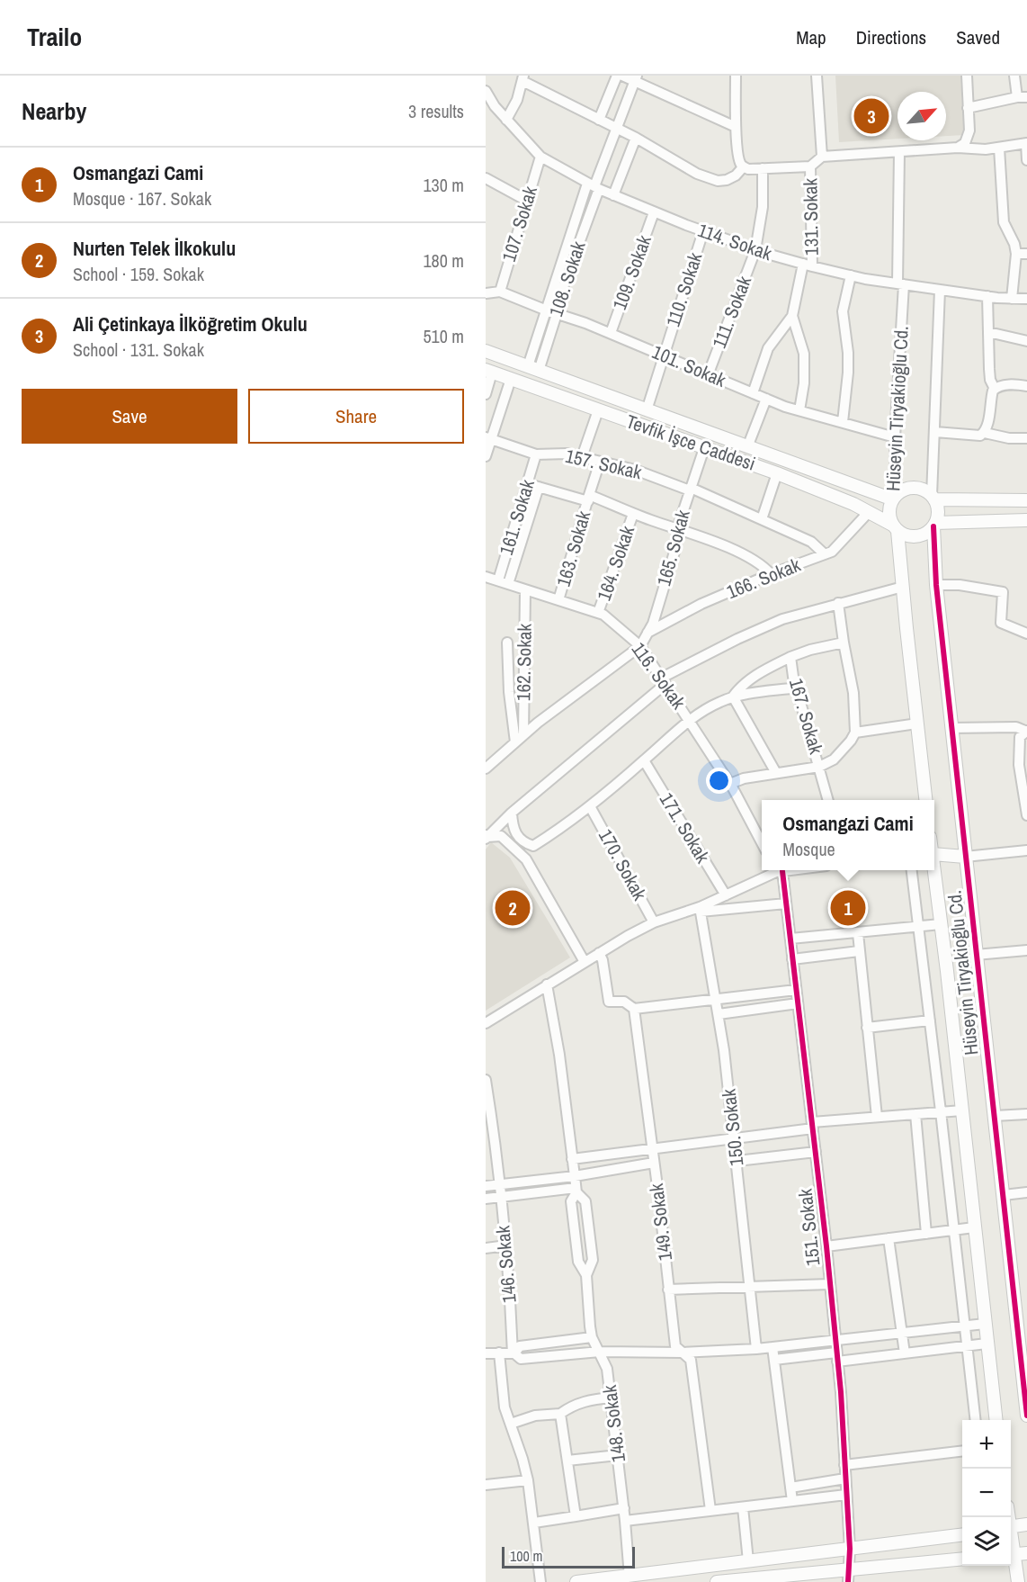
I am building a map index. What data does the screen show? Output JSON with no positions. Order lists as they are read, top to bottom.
{
  "streets": {
    "street": [
      "131. Sokak",
      "107. Sokak",
      "114. Sokak",
      "109. Sokak",
      "108. Sokak",
      "110. Sokak",
      "111. Sokak",
      "101. Sokak",
      "Hüseyin Tiryakioğlu Cd.",
      "Tevfik İşce Caddesi",
      "157. Sokak",
      "161. Sokak",
      "165. Sokak",
      "163. Sokak",
      "164. Sokak",
      "166. Sokak",
      "162. Sokak",
      "116. Sokak",
      "167. Sokak",
      "171. Sokak",
      "170. Sokak",
      "150. Sokak",
      "149. Sokak",
      "151. Sokak",
      "146. Sokak",
      "148. Sokak"
    ]
  },
  "crossings": [
    ["131. Sokak", "114. Sokak"],
    ["107. Sokak", "114. Sokak"],
    ["107. Sokak", "101. Sokak"],
    ["114. Sokak", "109. Sokak"],
    ["114. Sokak", "108. Sokak"],
    ["114. Sokak", "110. Sokak"],
    ["114. Sokak", "111. Sokak"],
    ["114. Sokak", "Hüseyin Tiryakioğlu Cd."],
    ["109. Sokak", "101. Sokak"],
    ["108. Sokak", "101. Sokak"],
    ["108. Sokak", "Tevfik İşce Caddesi"],
    ["110. Sokak", "101. Sokak"],
    ["110. Sokak", "Tevfik İşce Caddesi"],
    ["111. Sokak", "101. Sokak"],
    ["101. Sokak", "Hüseyin Tiryakioğlu Cd."],
    ["Hüseyin Tiryakioğlu Cd.", "Tevfik İşce Caddesi"],
    ["Tevfik İşce Caddesi", "165. Sokak"],
    ["Tevfik İşce Caddesi", "166. Sokak"],
    ["157. Sokak", "161. Sokak"],
    ["157. Sokak", "165. Sokak"],
    ["157. Sokak", "166. Sokak"],
    ["161. Sokak", "116. Sokak"],
    ["165. Sokak", "163. Sokak"],
    ["165. Sokak", "166. Sokak"],
    ["165. Sokak", "116. Sokak"],
    ["163. Sokak", "164. Sokak"],
    ["163. Sokak", "166. Sokak"],
    ["163. Sokak", "116. Sokak"],
    ["164. Sokak", "116. Sokak"],
    ["162. Sokak", "116. Sokak"]
  ],
  "scale_bar": "100 m",
  "north": "top right",
  "page": {
    "header": "Trailo",
    "nav": ["Map", "Directions", "Saved"],
    "heading": ["Nearby", "3 results"],
    "pins": ["3", "1", "2"],
    "list": [
      {
        "mark": "1",
        "name": "Osmangazi Cami",
        "note": "Mosque · 167. Sokak",
        "value": "130 m"
      },
      {
        "mark": "2",
        "name": "Nurten Telek İlkokulu",
        "note": "School · 159. Sokak",
        "value": "180 m"
      },
      {
        "mark": "3",
        "name": "Ali Çetinkaya İlköğretim Okulu",
        "note": "School · 131. Sokak",
        "value": "510 m"
      }
    ],
    "buttons": ["Save", "Share"],
    "popup": ["Osmangazi Cami", "Mosque"],
    "map_buttons": ["+", "−"],
    "scale": "100 m"
  }
}
